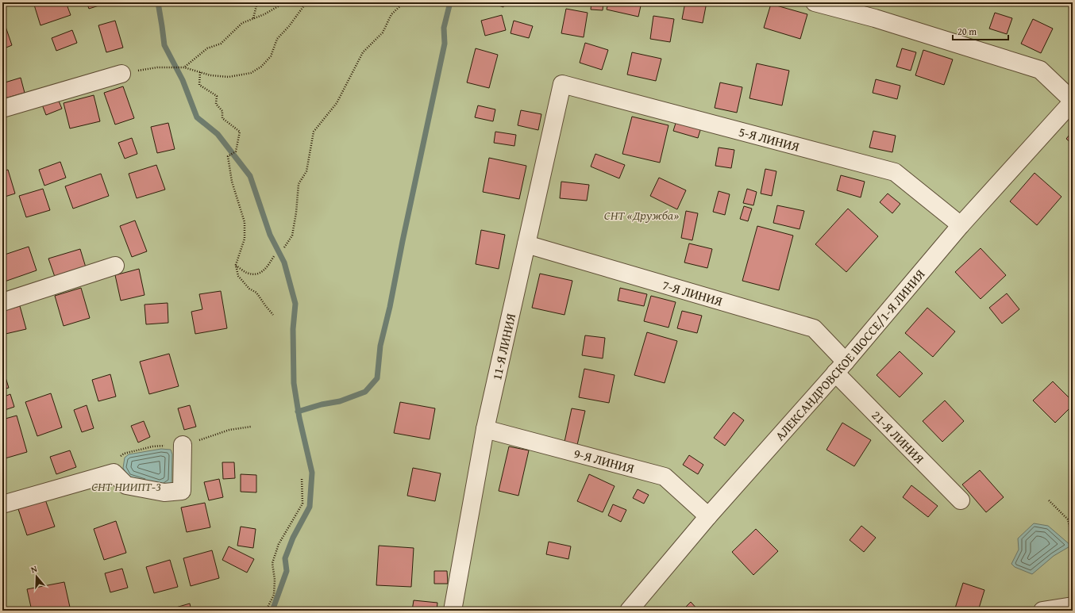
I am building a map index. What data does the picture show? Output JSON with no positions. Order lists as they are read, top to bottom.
{
  "streets": {
    "street": [
      "5-Я ЛИНИЯ",
      "7-Я ЛИНИЯ",
      "11-Я ЛИНИЯ",
      "АЛЕКСАНДРОВСКОЕ ШОССЕ/1-Я ЛИНИЯ",
      "21-Я ЛИНИЯ",
      "9-Я ЛИНИЯ"
    ]
  },
  "crossings": [
    ["5-Я ЛИНИЯ", "11-Я ЛИНИЯ"],
    ["5-Я ЛИНИЯ", "АЛЕКСАНДРОВСКОЕ ШОССЕ/1-Я ЛИНИЯ"],
    ["7-Я ЛИНИЯ", "11-Я ЛИНИЯ"],
    ["7-Я ЛИНИЯ", "АЛЕКСАНДРОВСКОЕ ШОССЕ/1-Я ЛИНИЯ"],
    ["7-Я ЛИНИЯ", "21-Я ЛИНИЯ"],
    ["11-Я ЛИНИЯ", "9-Я ЛИНИЯ"],
    ["АЛЕКСАНДРОВСКОЕ ШОССЕ/1-Я ЛИНИЯ", "21-Я ЛИНИЯ"],
    ["АЛЕКСАНДРОВСКОЕ ШОССЕ/1-Я ЛИНИЯ", "9-Я ЛИНИЯ"]
  ],
  "parks": ["СНТ «Дружба»", "СНТ НИИПТ-3"],
  "scale_bar": "20 m",
  "north": "top"
}
